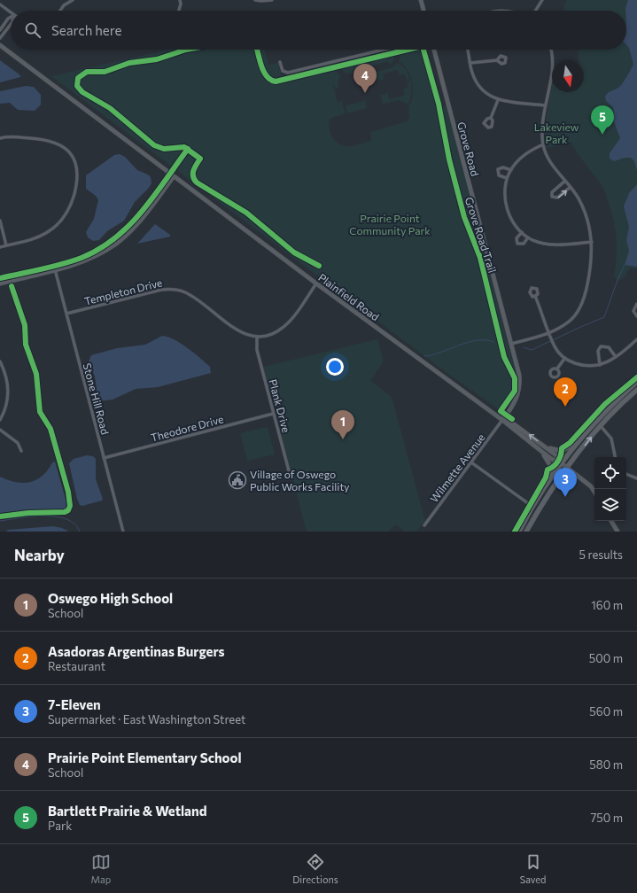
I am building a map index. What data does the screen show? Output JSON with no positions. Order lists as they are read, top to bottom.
{
  "streets": {
    "main road": ["Grove Road", "Plainfield Road"],
    "street": [
      "Templeton Drive",
      "Stone Hill Road",
      "Plank Drive",
      "Theodore Drive",
      "Wilmette Avenue"
    ],
    "cycle path": ["Grove Road Trail"]
  },
  "crossings": [
    ["Grove Road", "Plainfield Road"],
    ["Grove Road", "Wilmette Avenue"],
    ["Templeton Drive", "Stone Hill Road"],
    ["Templeton Drive", "Plank Drive"],
    ["Plainfield Road", "Wilmette Avenue"],
    ["Stone Hill Road", "Theodore Drive"],
    ["Plank Drive", "Theodore Drive"]
  ],
  "parks": ["Lakeview Park", "Prairie Point Community Park"],
  "places": {
    "public building": ["Village of Oswego Public Works Facility"]
  },
  "north": "bottom",
  "page": {
    "search": "Search here",
    "pins": [
      "4",
      "5",
      "2",
      "1",
      "3"
    ],
    "heading": ["Nearby", "5 results"],
    "list": [
      {
        "mark": "1",
        "name": "Oswego High School",
        "note": "School",
        "value": "160 m"
      },
      {
        "mark": "2",
        "name": "Asadoras Argentinas Burgers",
        "note": "Restaurant",
        "value": "500 m"
      },
      {
        "mark": "3",
        "name": "7-Eleven",
        "note": "Supermarket · East Washington Street",
        "value": "560 m"
      },
      {
        "mark": "4",
        "name": "Prairie Point Elementary School",
        "note": "School",
        "value": "580 m"
      },
      {
        "mark": "5",
        "name": "Bartlett Prairie & Wetland",
        "note": "Park",
        "value": "750 m"
      }
    ],
    "nav": ["Map", "Directions", "Saved"]
  }
}
